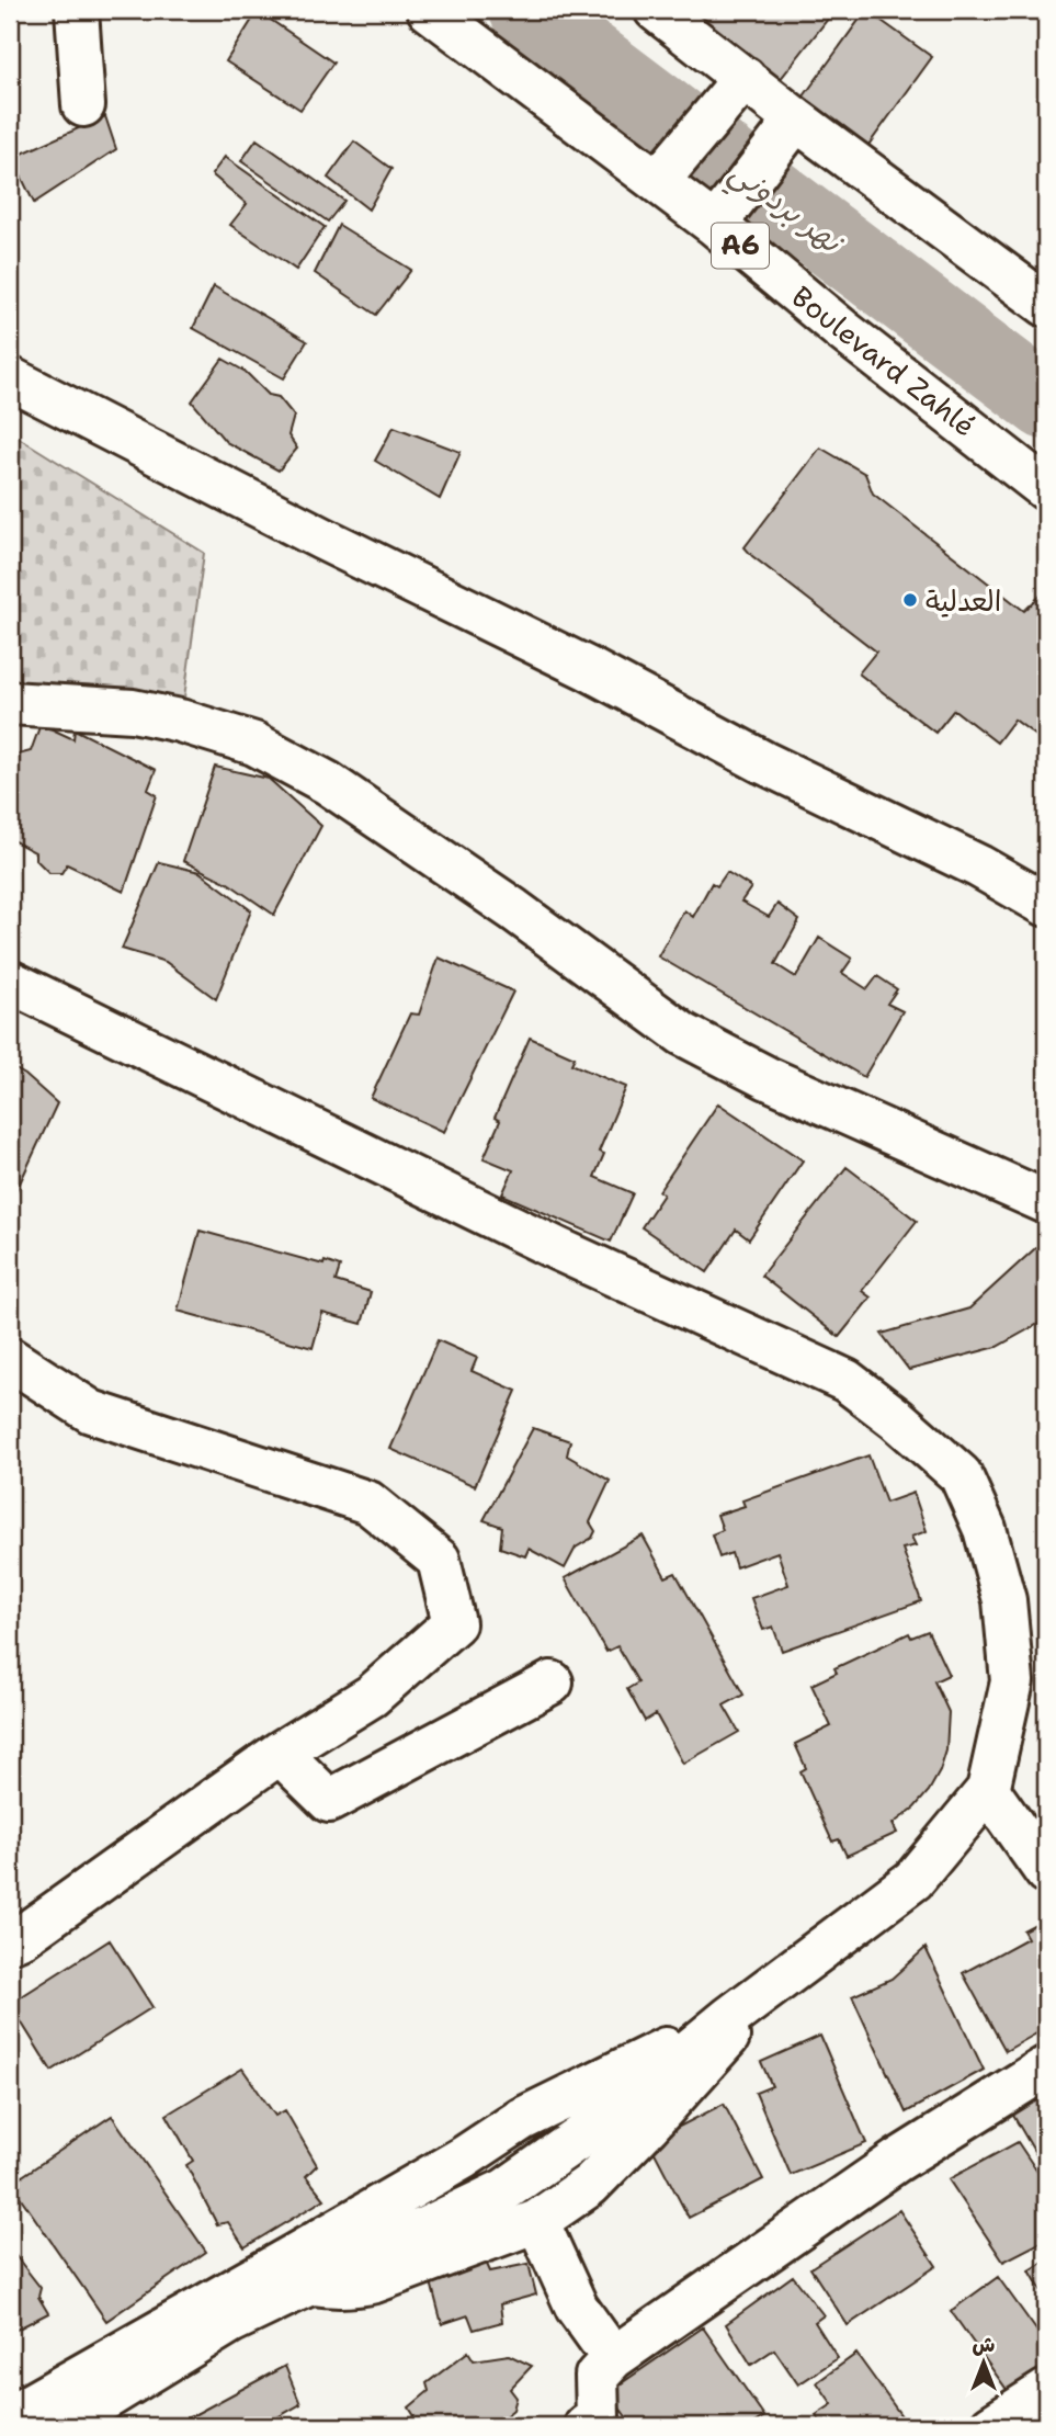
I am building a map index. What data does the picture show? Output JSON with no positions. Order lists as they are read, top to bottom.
{
  "streets": {
    "main road": ["A6", "Boulevard Zahlé"]
  },
  "water": ["نهر بردوني"],
  "places": ["العدلية"],
  "north": "top"
}
